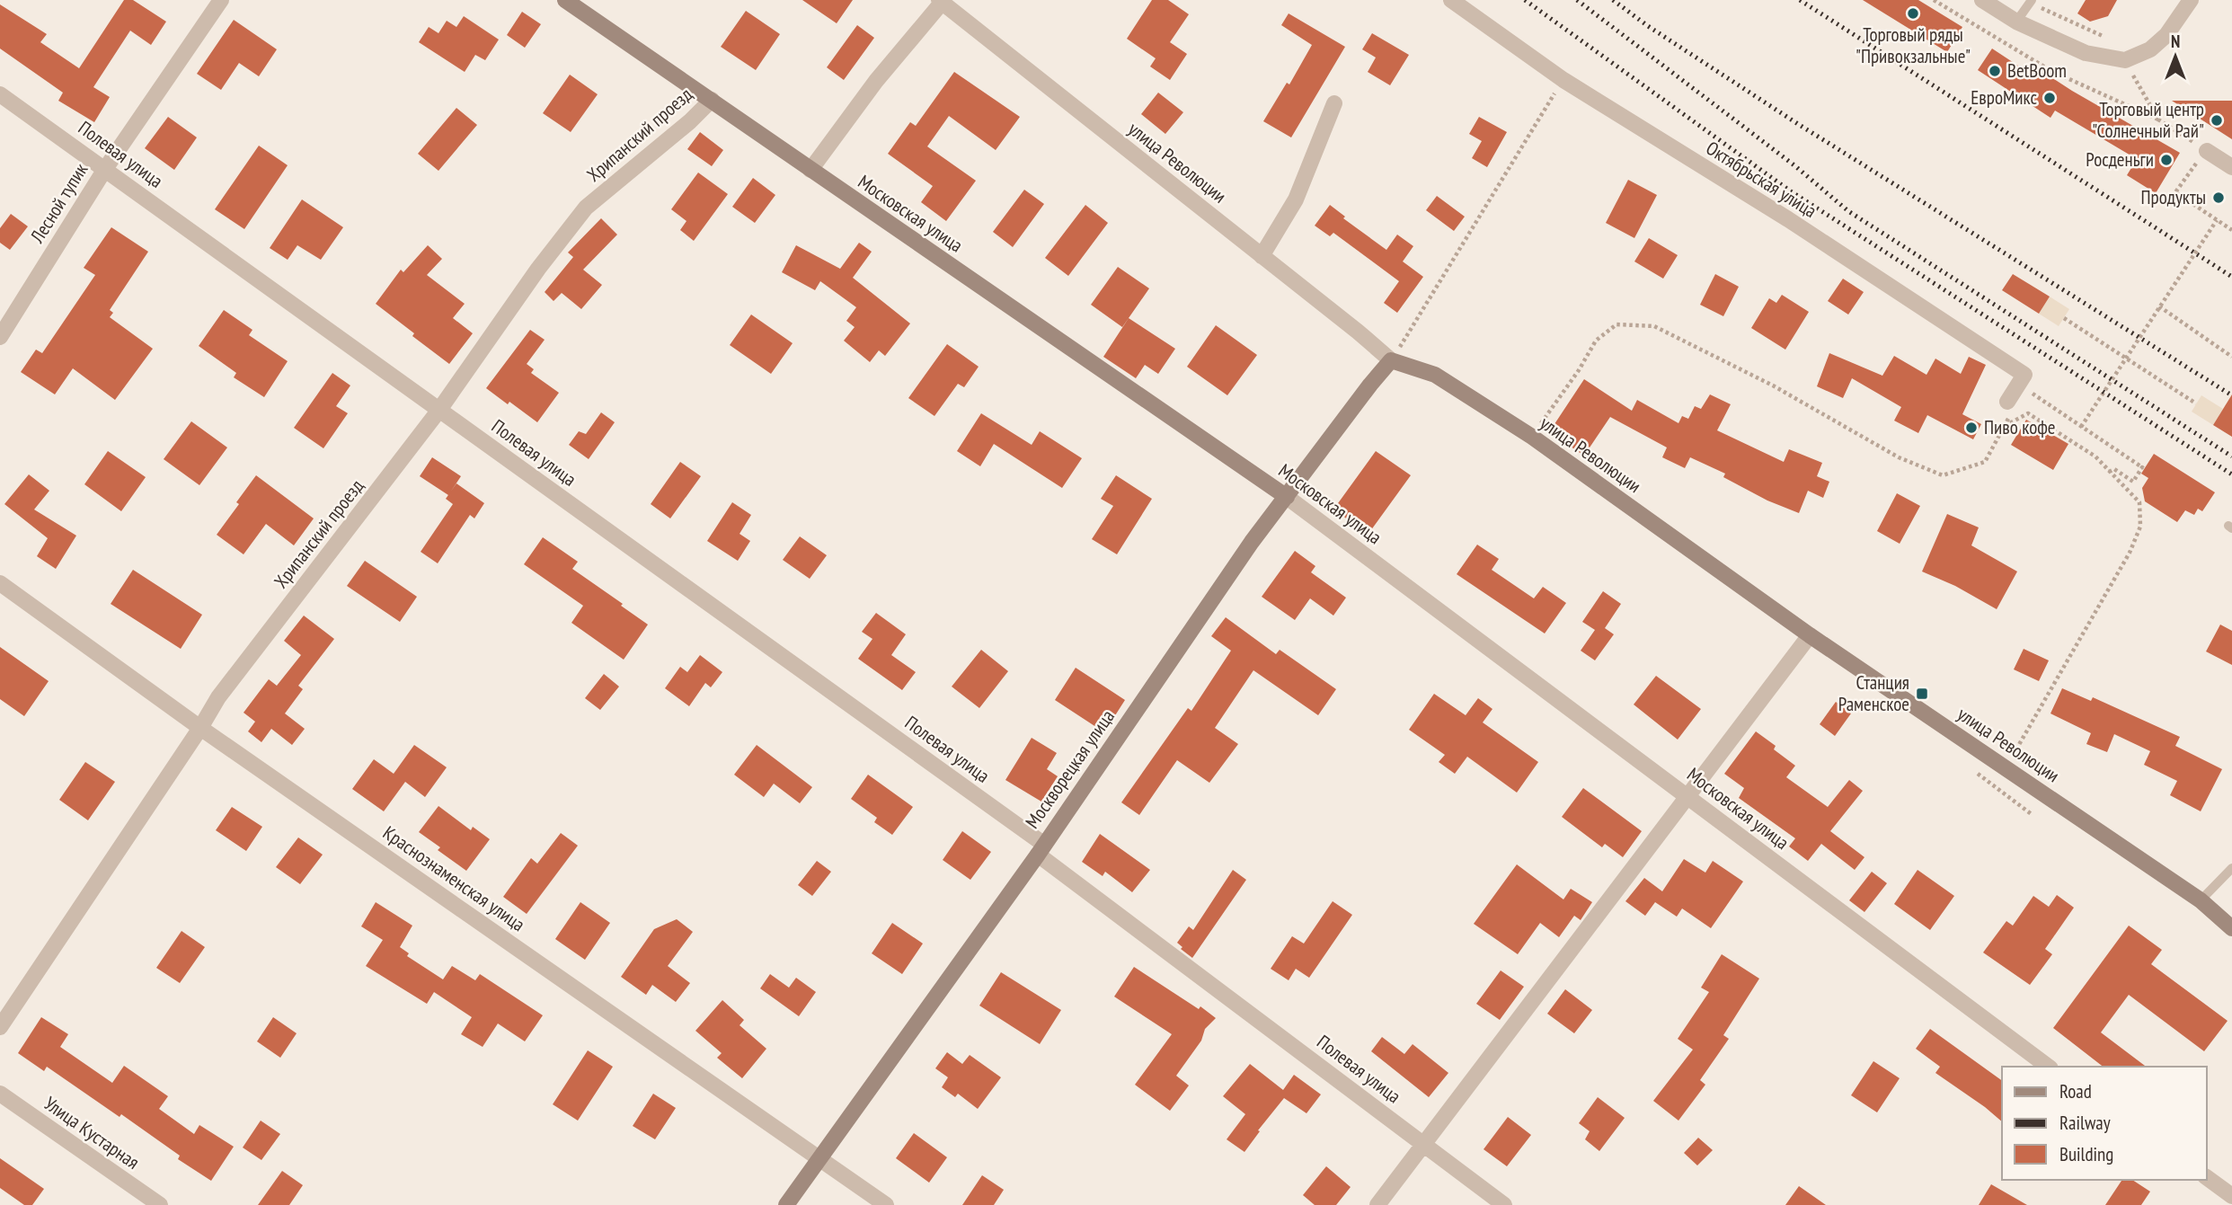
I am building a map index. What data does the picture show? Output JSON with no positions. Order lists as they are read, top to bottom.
{
  "streets": {
    "street": [
      "Хрипанский проезд",
      "Полевая улица",
      "улица Революции",
      "Октябрьская улица",
      "Лесной тупик",
      "Московская улица",
      "Москворецкая улица",
      "Краснознаменская улица",
      "Улица Кустарная"
    ]
  },
  "crossings": [
    ["Хрипанский проезд", "Полевая улица"],
    ["Хрипанский проезд", "Московская улица"],
    ["Хрипанский проезд", "Краснознаменская улица"],
    ["Полевая улица", "Лесной тупик"],
    ["Полевая улица", "Москворецкая улица"],
    ["улица Революции", "Москворецкая улица"],
    ["Московская улица", "Москворецкая улица"],
    ["Москворецкая улица", "Краснознаменская улица"]
  ],
  "places": {
    "other": [
      "Торговый ряды \"Привокзальные\"",
      "BetBoom",
      "ЕвроМикс",
      "Торговый центр \"Солнечный Рай\"",
      "Росденьги",
      "Продукты",
      "Пиво кофе"
    ],
    "transit": ["Станция Раменское"]
  },
  "legend": ["Road", "Railway", "Building"],
  "north": "top"
}
